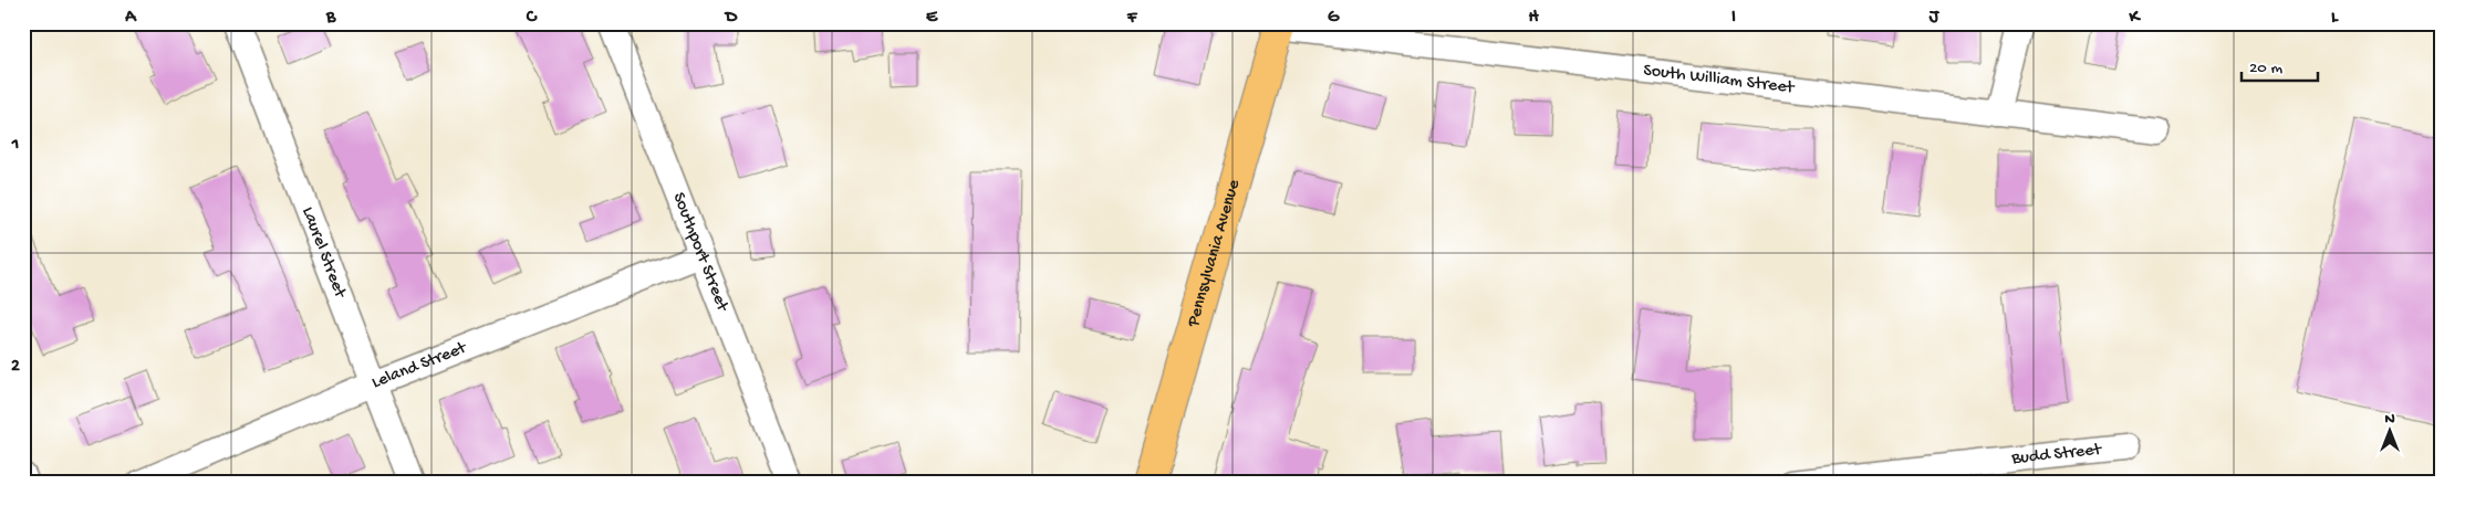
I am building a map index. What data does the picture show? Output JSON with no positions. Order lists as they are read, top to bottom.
{
  "streets": {
    "main road": ["Pennsylvania Avenue"],
    "street": [
      "South William Street",
      "Laurel Street",
      "Southport Street",
      "Leland Street",
      "Budd Street"
    ]
  },
  "crossings": [
    ["South William Street", "Pennsylvania Avenue"],
    ["Laurel Street", "Leland Street"],
    ["Southport Street", "Leland Street"]
  ],
  "scale_bar": "20 m",
  "north": "top",
  "grid": {
    "columns": [
      "A",
      "B",
      "C",
      "D",
      "E",
      "F",
      "G",
      "H",
      "I",
      "J",
      "K",
      "L"
    ],
    "rows": ["1", "2"]
  }
}
